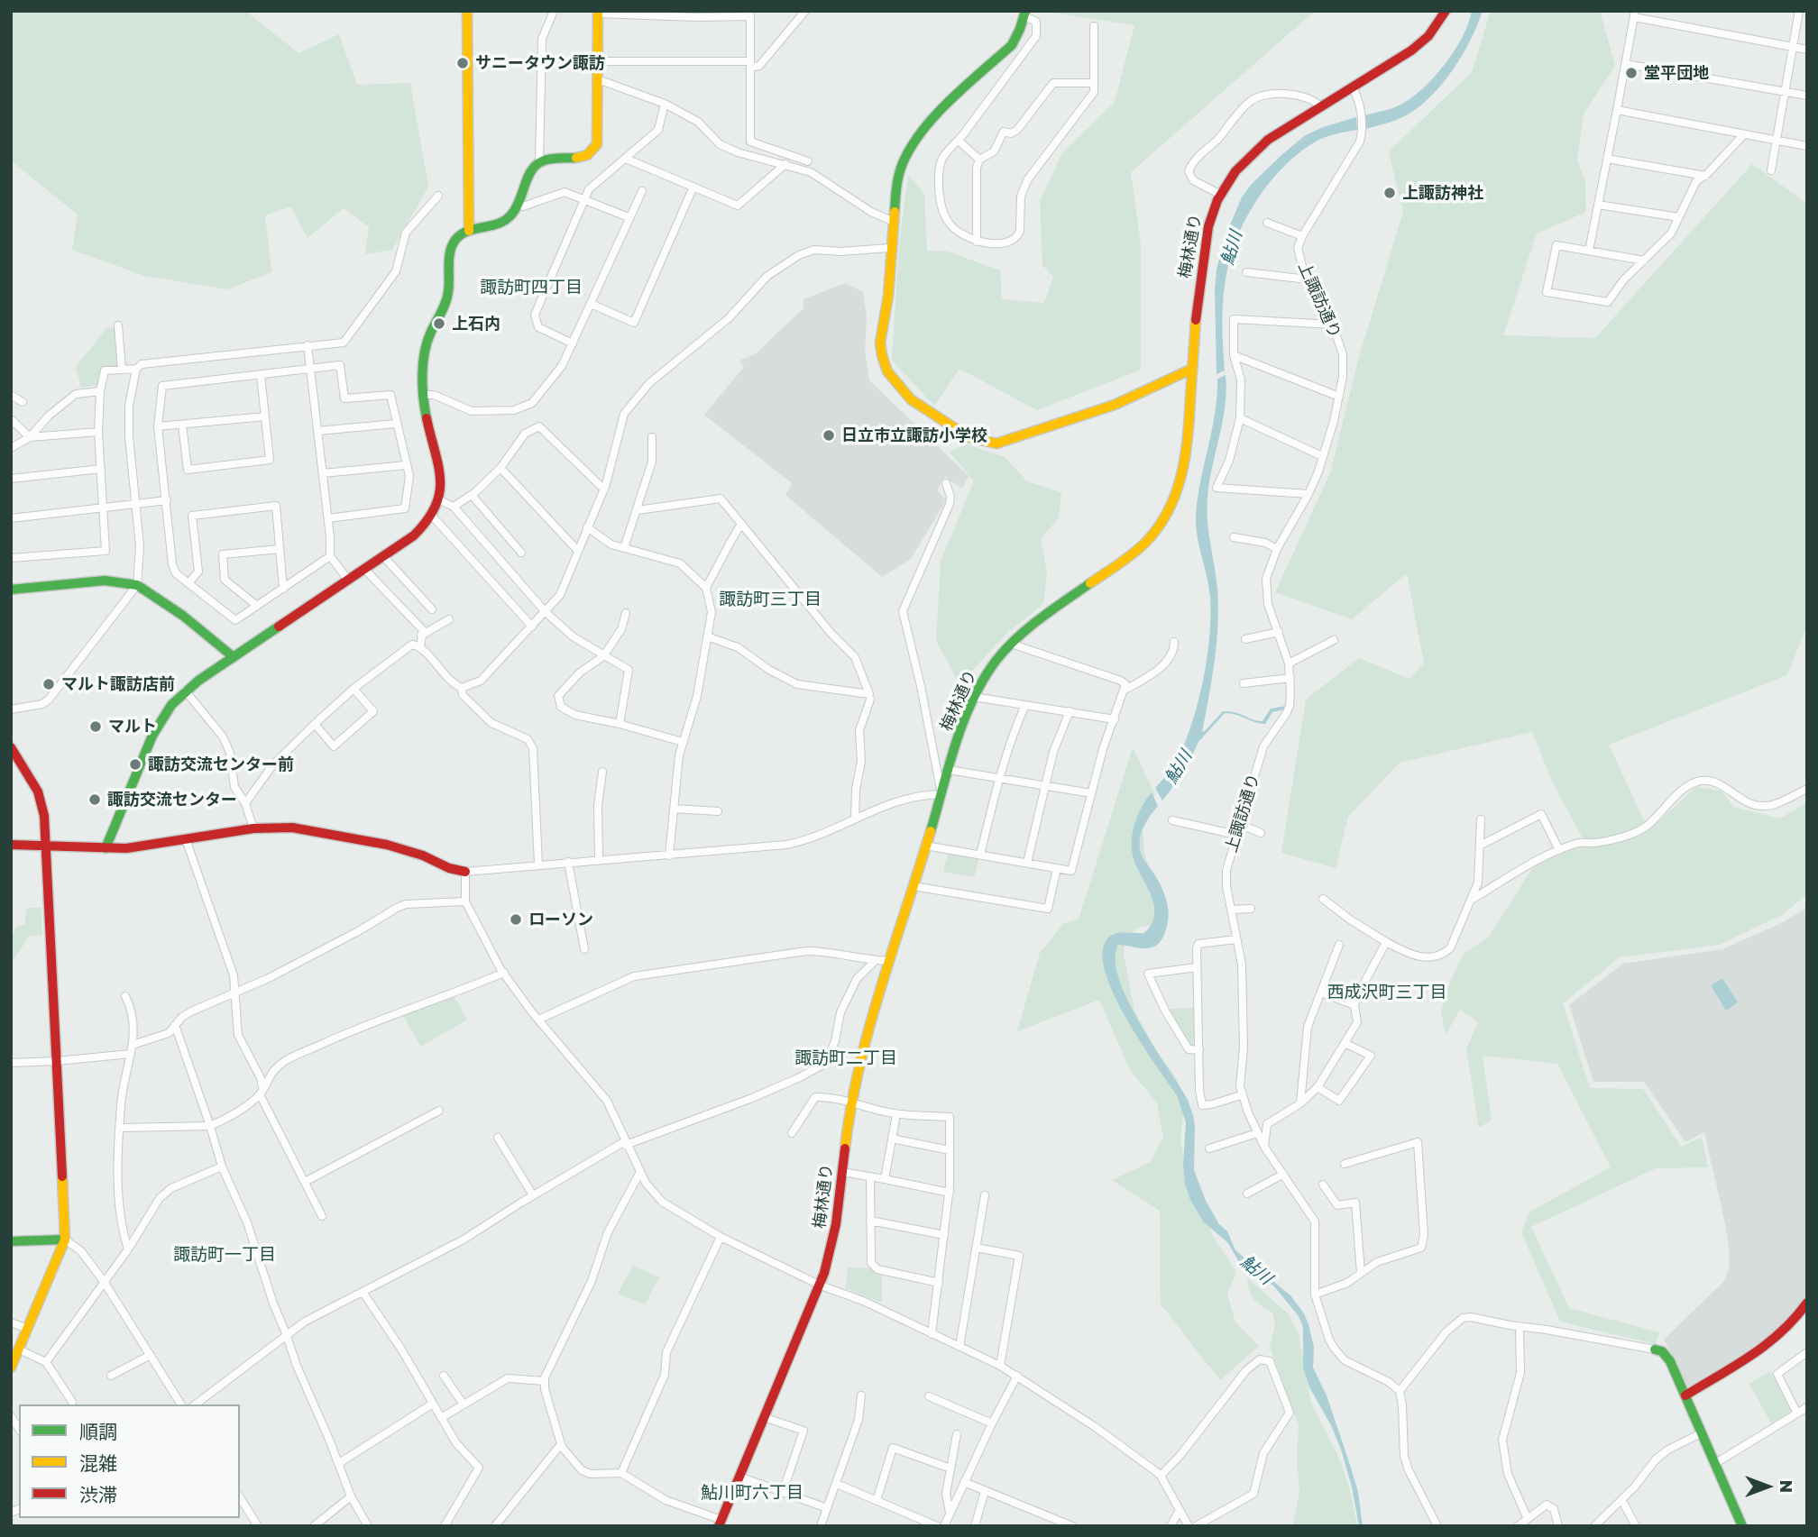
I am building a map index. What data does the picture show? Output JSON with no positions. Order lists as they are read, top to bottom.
{
  "streets": {
    "street": ["梅林通り", "上諏訪通り"]
  },
  "districts": [
    "諏訪町四丁目",
    "諏訪町三丁目",
    "西成沢町三丁目",
    "諏訪町二丁目",
    "諏訪町一丁目",
    "鮎川町六丁目"
  ],
  "water": ["鮎川"],
  "places": [
    "サニータウン諏訪",
    "堂平団地",
    "上諏訪神社",
    "上石内",
    "日立市立諏訪小学校",
    "マルト諏訪店前",
    "マルト",
    "諏訪交流センター前",
    "諏訪交流センター",
    "ローソン"
  ],
  "legend": ["順調", "混雑", "渋滞"],
  "north": "right"
}
